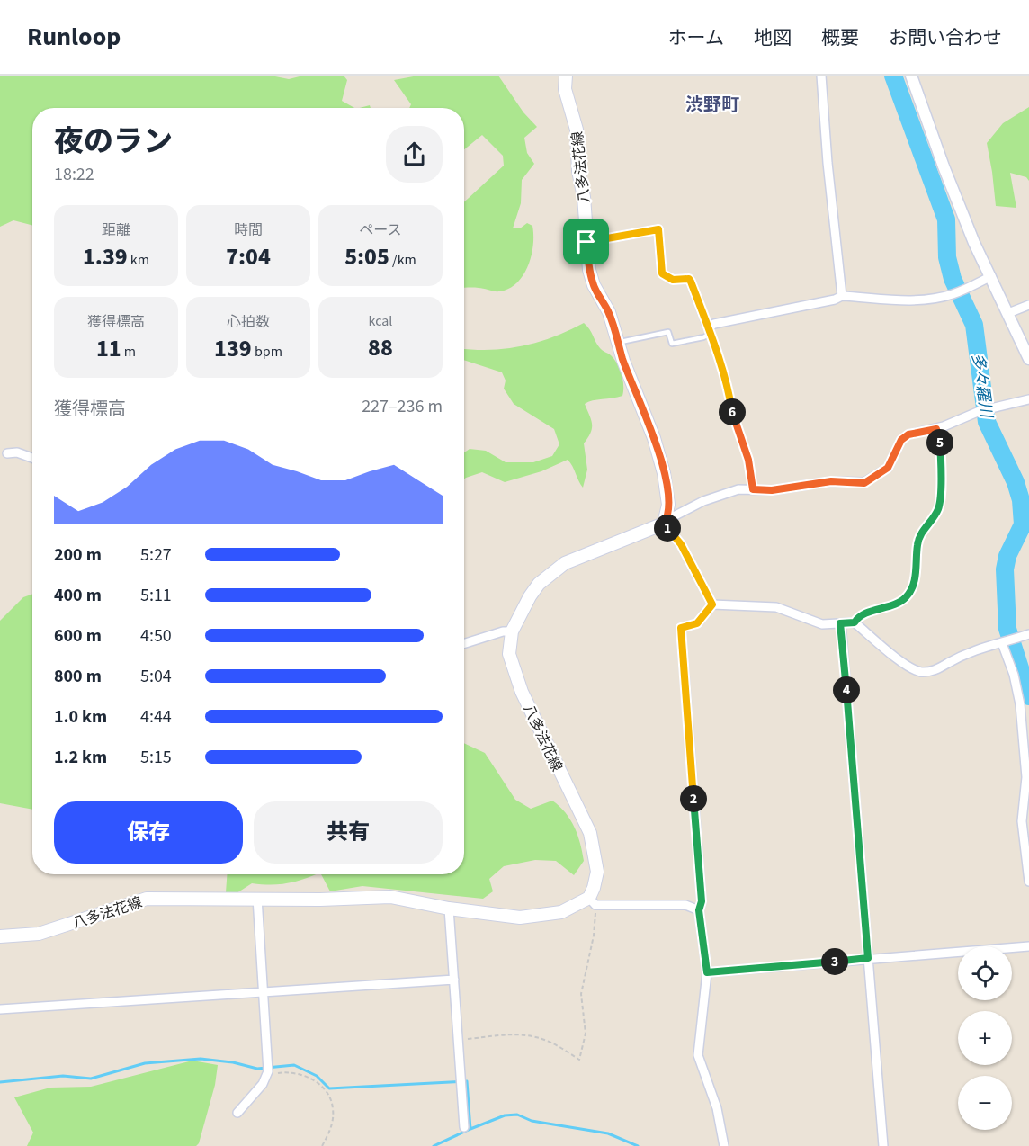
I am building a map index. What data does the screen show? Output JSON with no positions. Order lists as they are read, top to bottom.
{
  "streets": {
    "main road": ["八多法花線"]
  },
  "districts": ["渋野町"],
  "water": ["多々羅川"],
  "page": {
    "header": "Runloop",
    "nav": [
      "ホーム",
      "地図",
      "概要",
      "お問い合わせ"
    ],
    "heading": ["夜のラン", "18:22"],
    "stats": [
      ["距離", "1.39 km"],
      ["時間", "7:04"],
      ["ペース", "5:05 /km"],
      ["獲得標高", "11 m"],
      ["心拍数", "139 bpm"],
      ["kcal", "88"]
    ],
    "chart": ["獲得標高", "227–236 m"],
    "pins": [
      "6",
      "5",
      "1",
      "4",
      "2",
      "3"
    ],
    "list": [
      {
        "name": "200 m",
        "note": "5:27"
      },
      {
        "name": "400 m",
        "note": "5:11"
      },
      {
        "name": "600 m",
        "note": "4:50"
      },
      {
        "name": "800 m",
        "note": "5:04"
      },
      {
        "name": "1.0 km",
        "note": "4:44"
      },
      {
        "name": "1.2 km",
        "note": "5:15"
      }
    ],
    "buttons": ["保存", "共有"],
    "map_buttons": ["+", "−"]
  }
}
